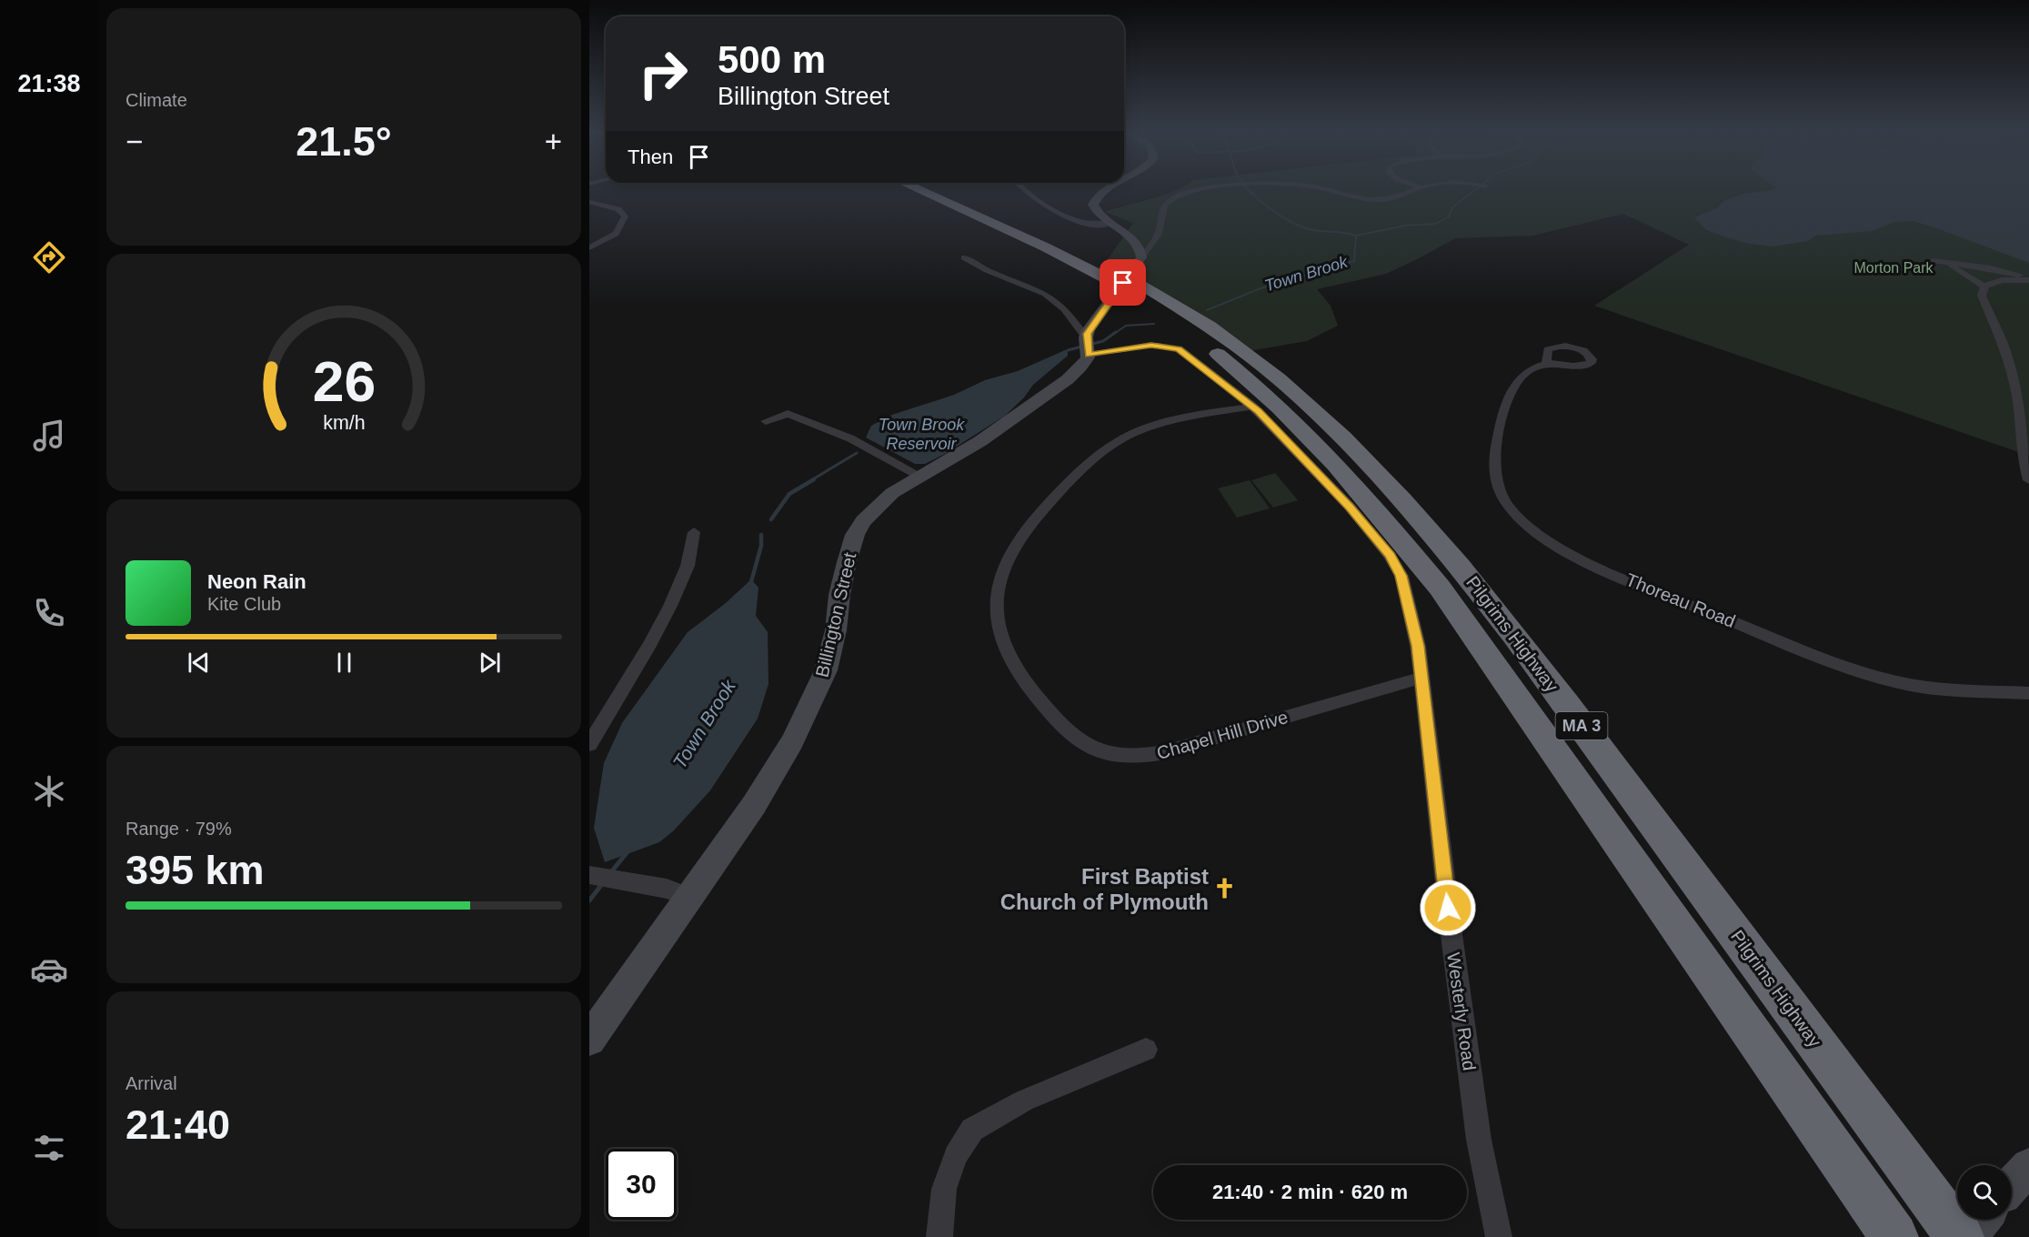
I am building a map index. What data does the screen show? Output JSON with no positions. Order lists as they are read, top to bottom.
{
  "streets": {
    "highway": ["Pilgrims Highway", "MA 3"],
    "street": [
      "Thoreau Road",
      "Billington Street",
      "Chapel Hill Drive",
      "Westerly Road"
    ]
  },
  "crossings": [
    ["Billington Street", "Pilgrims Highway"],
    ["Billington Street", "Westerly Road"],
    ["Chapel Hill Drive", "Westerly Road"]
  ],
  "water": ["Town Brook", "Town Brook Reservoir"],
  "parks": ["Morton Park"],
  "places": {
    "church": ["First Baptist Church of Plymouth"]
  },
  "page": {
    "tabs": "21:38",
    "tile": [
      "Climate",
      ["Range · 79%", "395 km"],
      ["Arrival", "21:40"]
    ],
    "turn": ["500 m", "Billington Street"],
    "heat": ["−", "21.5°", "+"],
    "then": "Then",
    "song": ["Neon Rain", "Kite Club"],
    "limit": "30",
    "trip": "21:40 · 2 min · 620 m",
    "gauge": ["26", "km/h"]
  }
}
